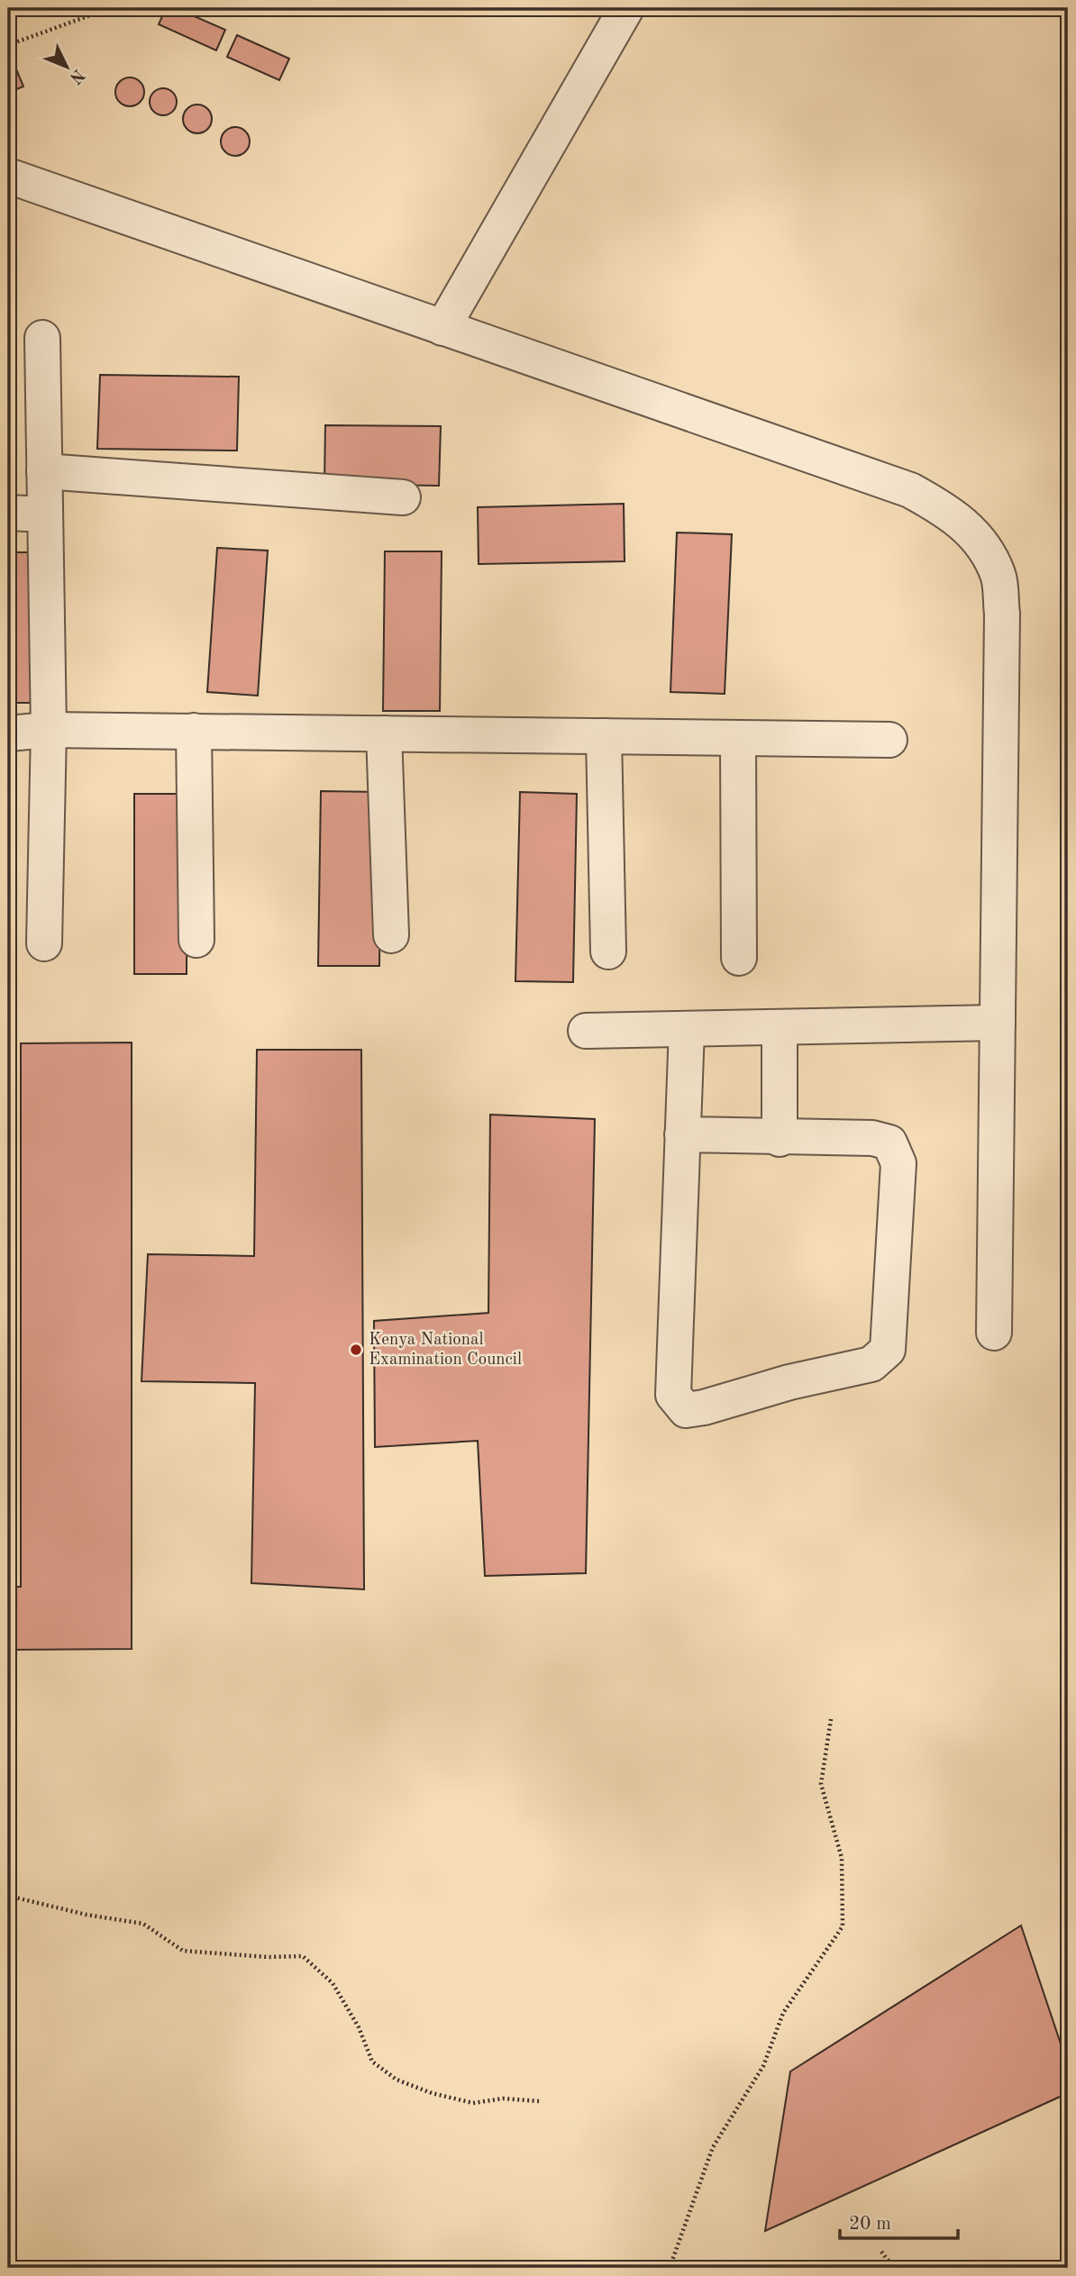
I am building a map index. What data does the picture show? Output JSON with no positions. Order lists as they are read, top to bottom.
{
  "places": ["Kenya National Examination Council"],
  "scale_bar": "20 m",
  "north": "bottom right"
}
